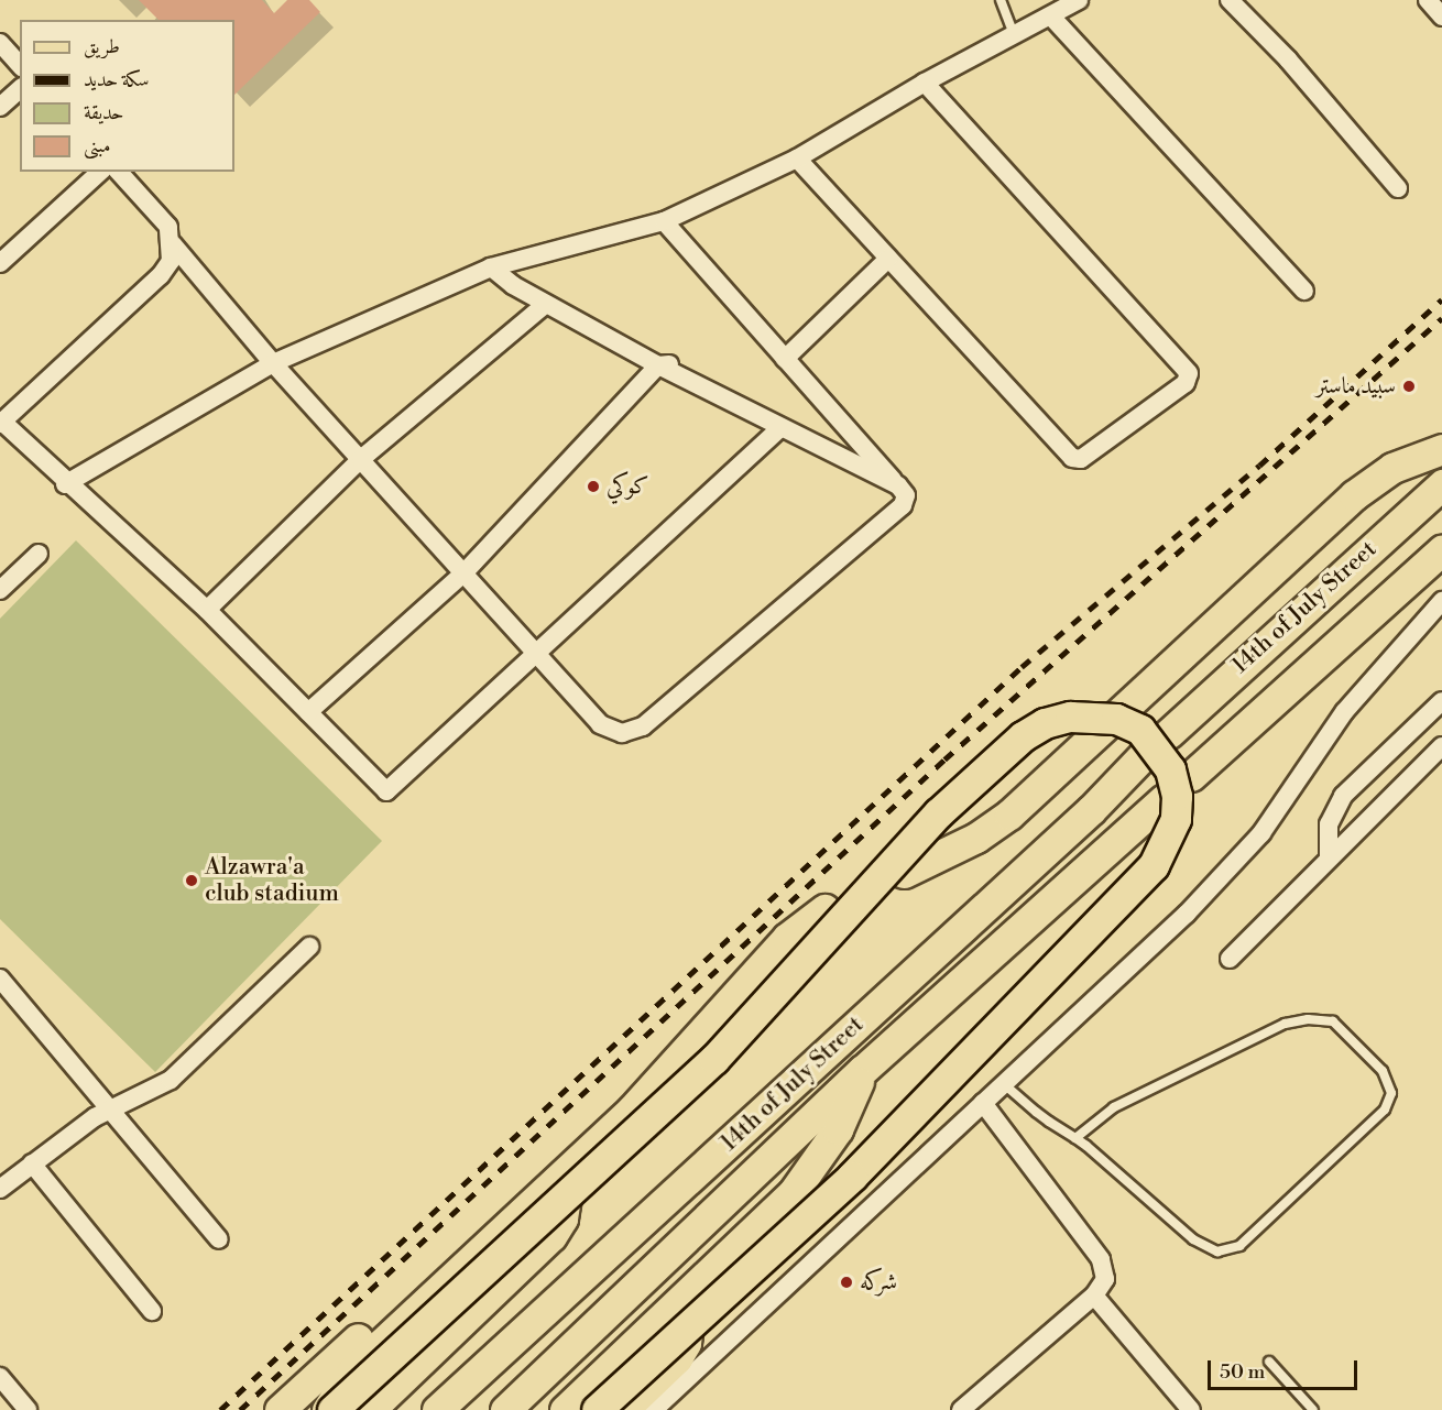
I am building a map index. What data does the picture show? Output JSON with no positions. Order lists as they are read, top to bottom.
{
  "streets": {
    "main road": ["14th of July Street"]
  },
  "places": [
    "سبيد ماستر",
    "كوكي",
    "Alzawra'a club stadium",
    "شركه"
  ],
  "legend": [
    "طريق",
    "سكة حديد",
    "حديقة",
    "مبنى"
  ],
  "scale_bar": "50 m"
}
